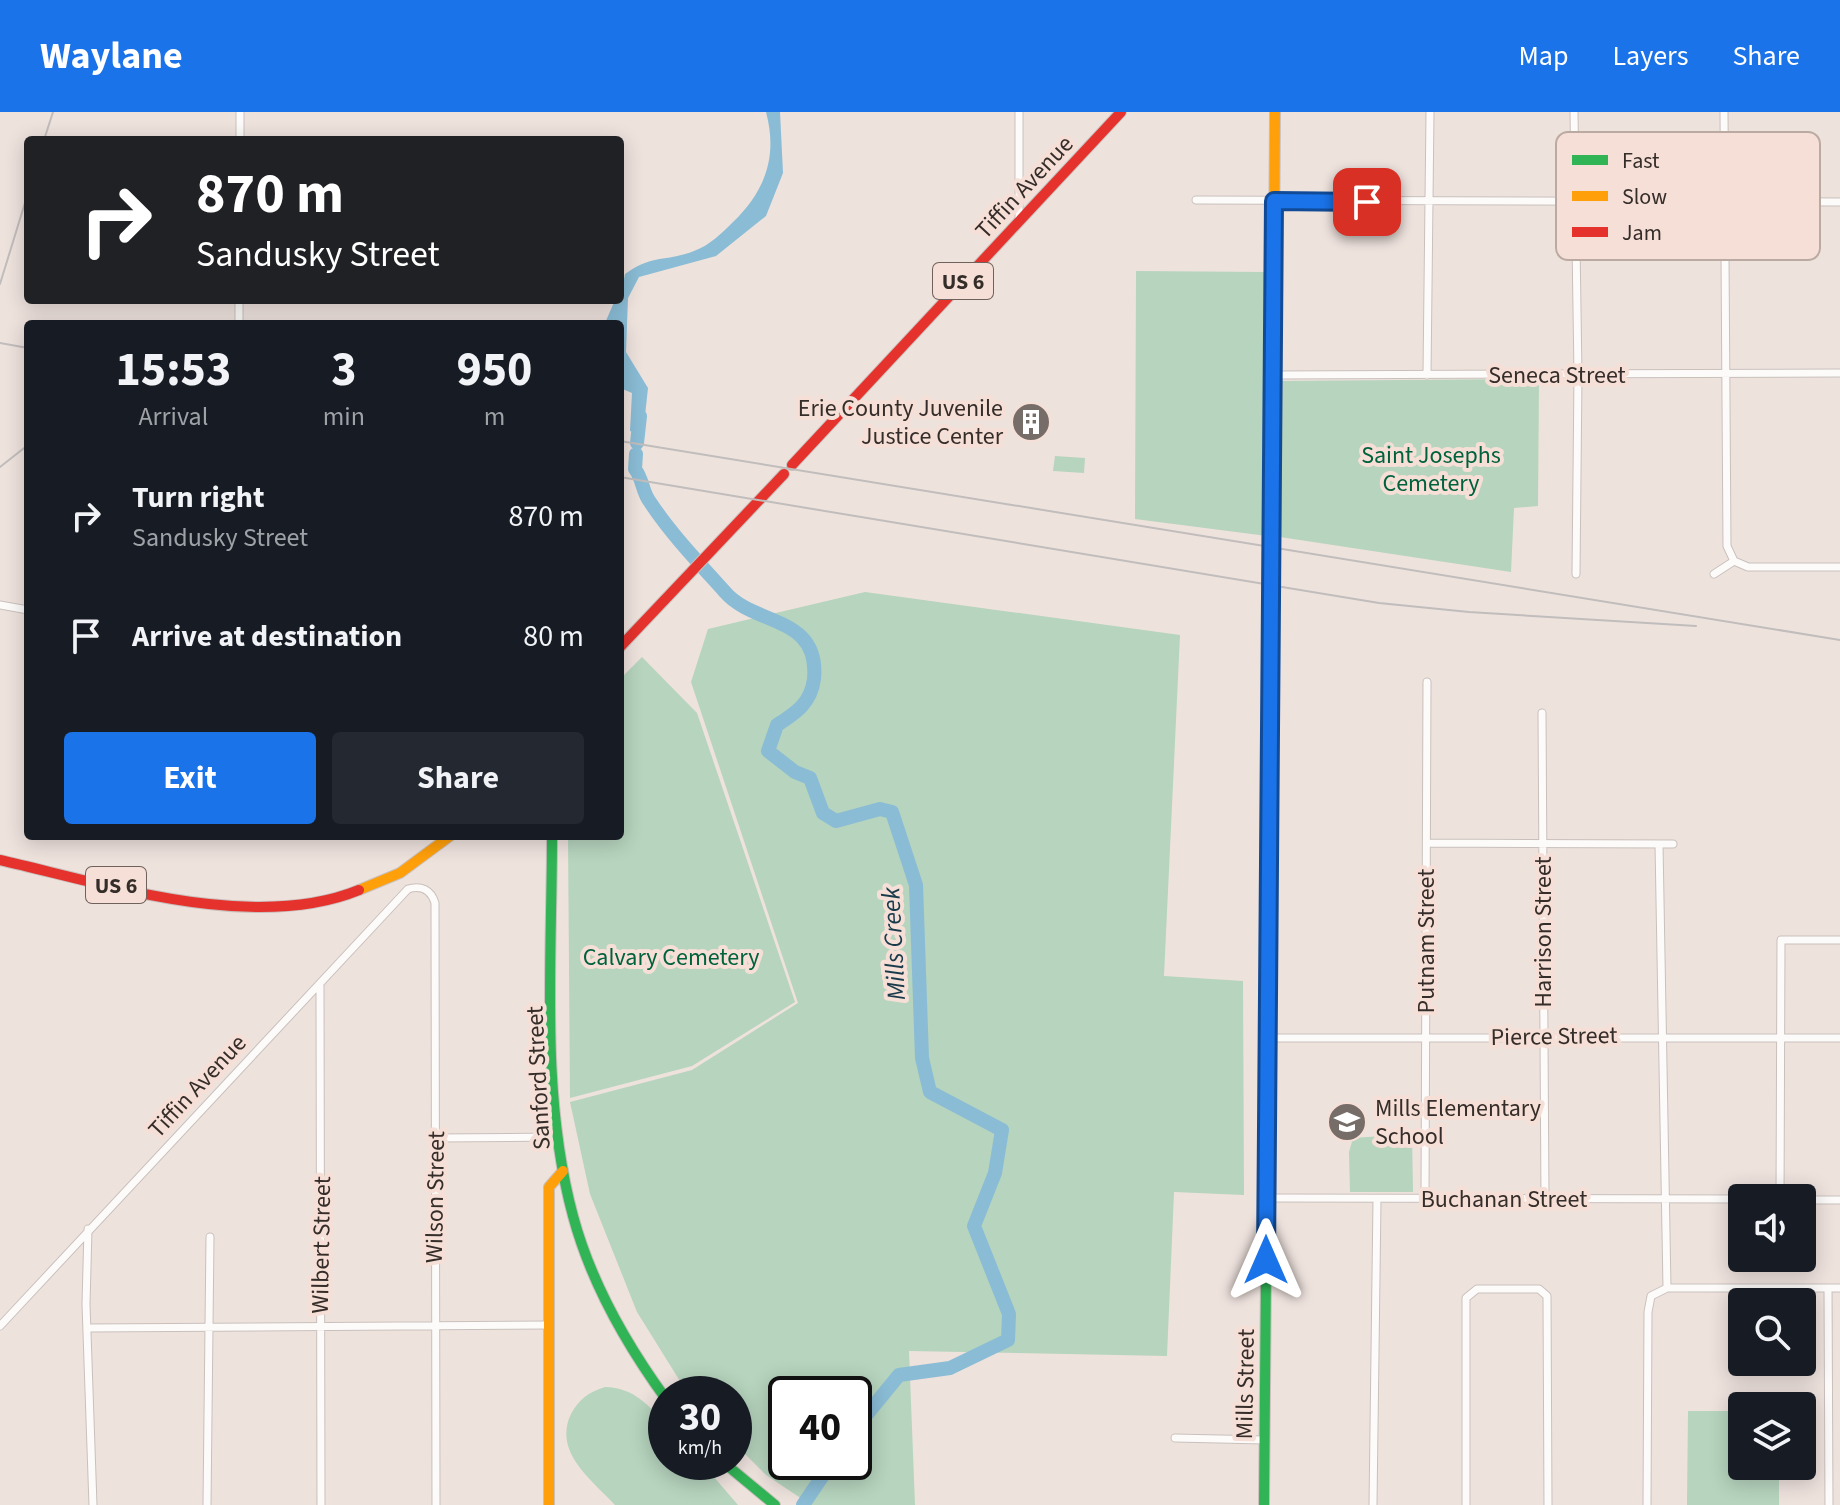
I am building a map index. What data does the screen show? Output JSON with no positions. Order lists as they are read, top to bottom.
{
  "streets": {
    "main road": [
      "Tiffin Avenue",
      "US 6",
      "Sanford Street",
      "Mills Street"
    ],
    "street": [
      "Seneca Street",
      "Harrison Street",
      "Putnam Street",
      "Pierce Street",
      "Wilson Street",
      "Buchanan Street",
      "Wilbert Street"
    ]
  },
  "crossings": [
    ["Tiffin Avenue", "Wilson Street"],
    ["Tiffin Avenue", "Wilbert Street"],
    ["Seneca Street", "Mills Street"],
    ["Harrison Street", "Pierce Street"],
    ["Harrison Street", "Buchanan Street"],
    ["Putnam Street", "Pierce Street"],
    ["Putnam Street", "Buchanan Street"],
    ["Pierce Street", "Mills Street"],
    ["Buchanan Street", "Mills Street"]
  ],
  "water": ["Mills Creek"],
  "parks": ["Saint Josephs Cemetery", "Calvary Cemetery"],
  "places": {
    "building": ["Erie County Juvenile Justice Center"],
    "school or university": ["Mills Elementary School"]
  },
  "legend": ["Fast", "Slow", "Jam"],
  "page": {
    "header": "Waylane",
    "nav": ["Map", "Layers", "Share"],
    "turn": ["870 m", "Sandusky Street"],
    "eta": [
      "15:53",
      "Arrival",
      "3",
      "min",
      "950",
      "m"
    ],
    "list": [
      {
        "name": "Turn right",
        "note": "Sandusky Street",
        "value": "870 m"
      },
      {
        "name": "Arrive at destination",
        "value": "80 m"
      }
    ],
    "buttons": ["Exit", "Share"],
    "speed": "30 km/h",
    "limit": "40"
  }
}
